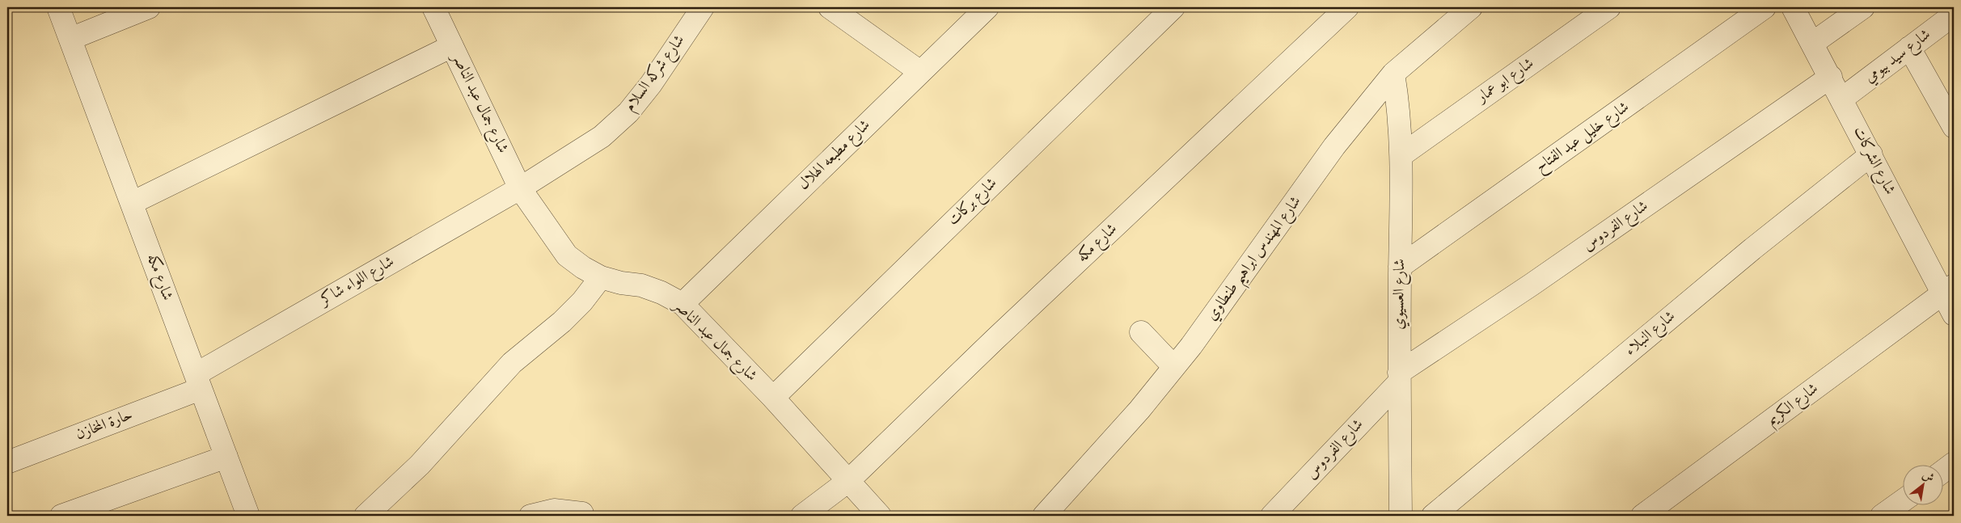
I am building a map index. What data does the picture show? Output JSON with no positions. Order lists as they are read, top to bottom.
{
  "streets": {
    "street": [
      "شارع سيد بيومي",
      "شارع شركه السلام",
      "شارع ابو عمار",
      "شارع جمال عبد الناصر",
      "شارع خليل عبد الفتاح",
      "شارع مطبعه الهلال",
      "شارع الشركات",
      "شارع بركات",
      "شارع الفردوس",
      "شارع مكه",
      "شارع المهندس ابراهيم طنطاوي",
      "شارع اللواء شاكر",
      "شارع العسيوي",
      "شارع النبلاء",
      "شارع الكريم",
      "حارة المخازن"
    ]
  },
  "crossings": [
    ["شارع سيد بيومي", "شارع الشركات"],
    ["شارع شركه السلام", "شارع جمال عبد الناصر"],
    ["شارع شركه السلام", "شارع اللواء شاكر"],
    ["شارع ابو عمار", "شارع العسيوي"],
    ["شارع جمال عبد الناصر", "شارع مطبعه الهلال"],
    ["شارع جمال عبد الناصر", "شارع بركات"],
    ["شارع جمال عبد الناصر", "شارع مكه"],
    ["شارع جمال عبد الناصر", "شارع اللواء شاكر"],
    ["شارع خليل عبد الفتاح", "شارع العسيوي"],
    ["شارع الشركات", "شارع الفردوس"],
    ["شارع الشركات", "شارع النبلاء"],
    ["شارع الشركات", "شارع الكريم"],
    ["شارع الفردوس", "شارع العسيوي"],
    ["شارع مكه", "شارع اللواء شاكر"],
    ["شارع مكه", "حارة المخازن"],
    ["شارع المهندس ابراهيم طنطاوي", "شارع العسيوي"],
    ["شارع اللواء شاكر", "حارة المخازن"]
  ],
  "north": "top right"
}
